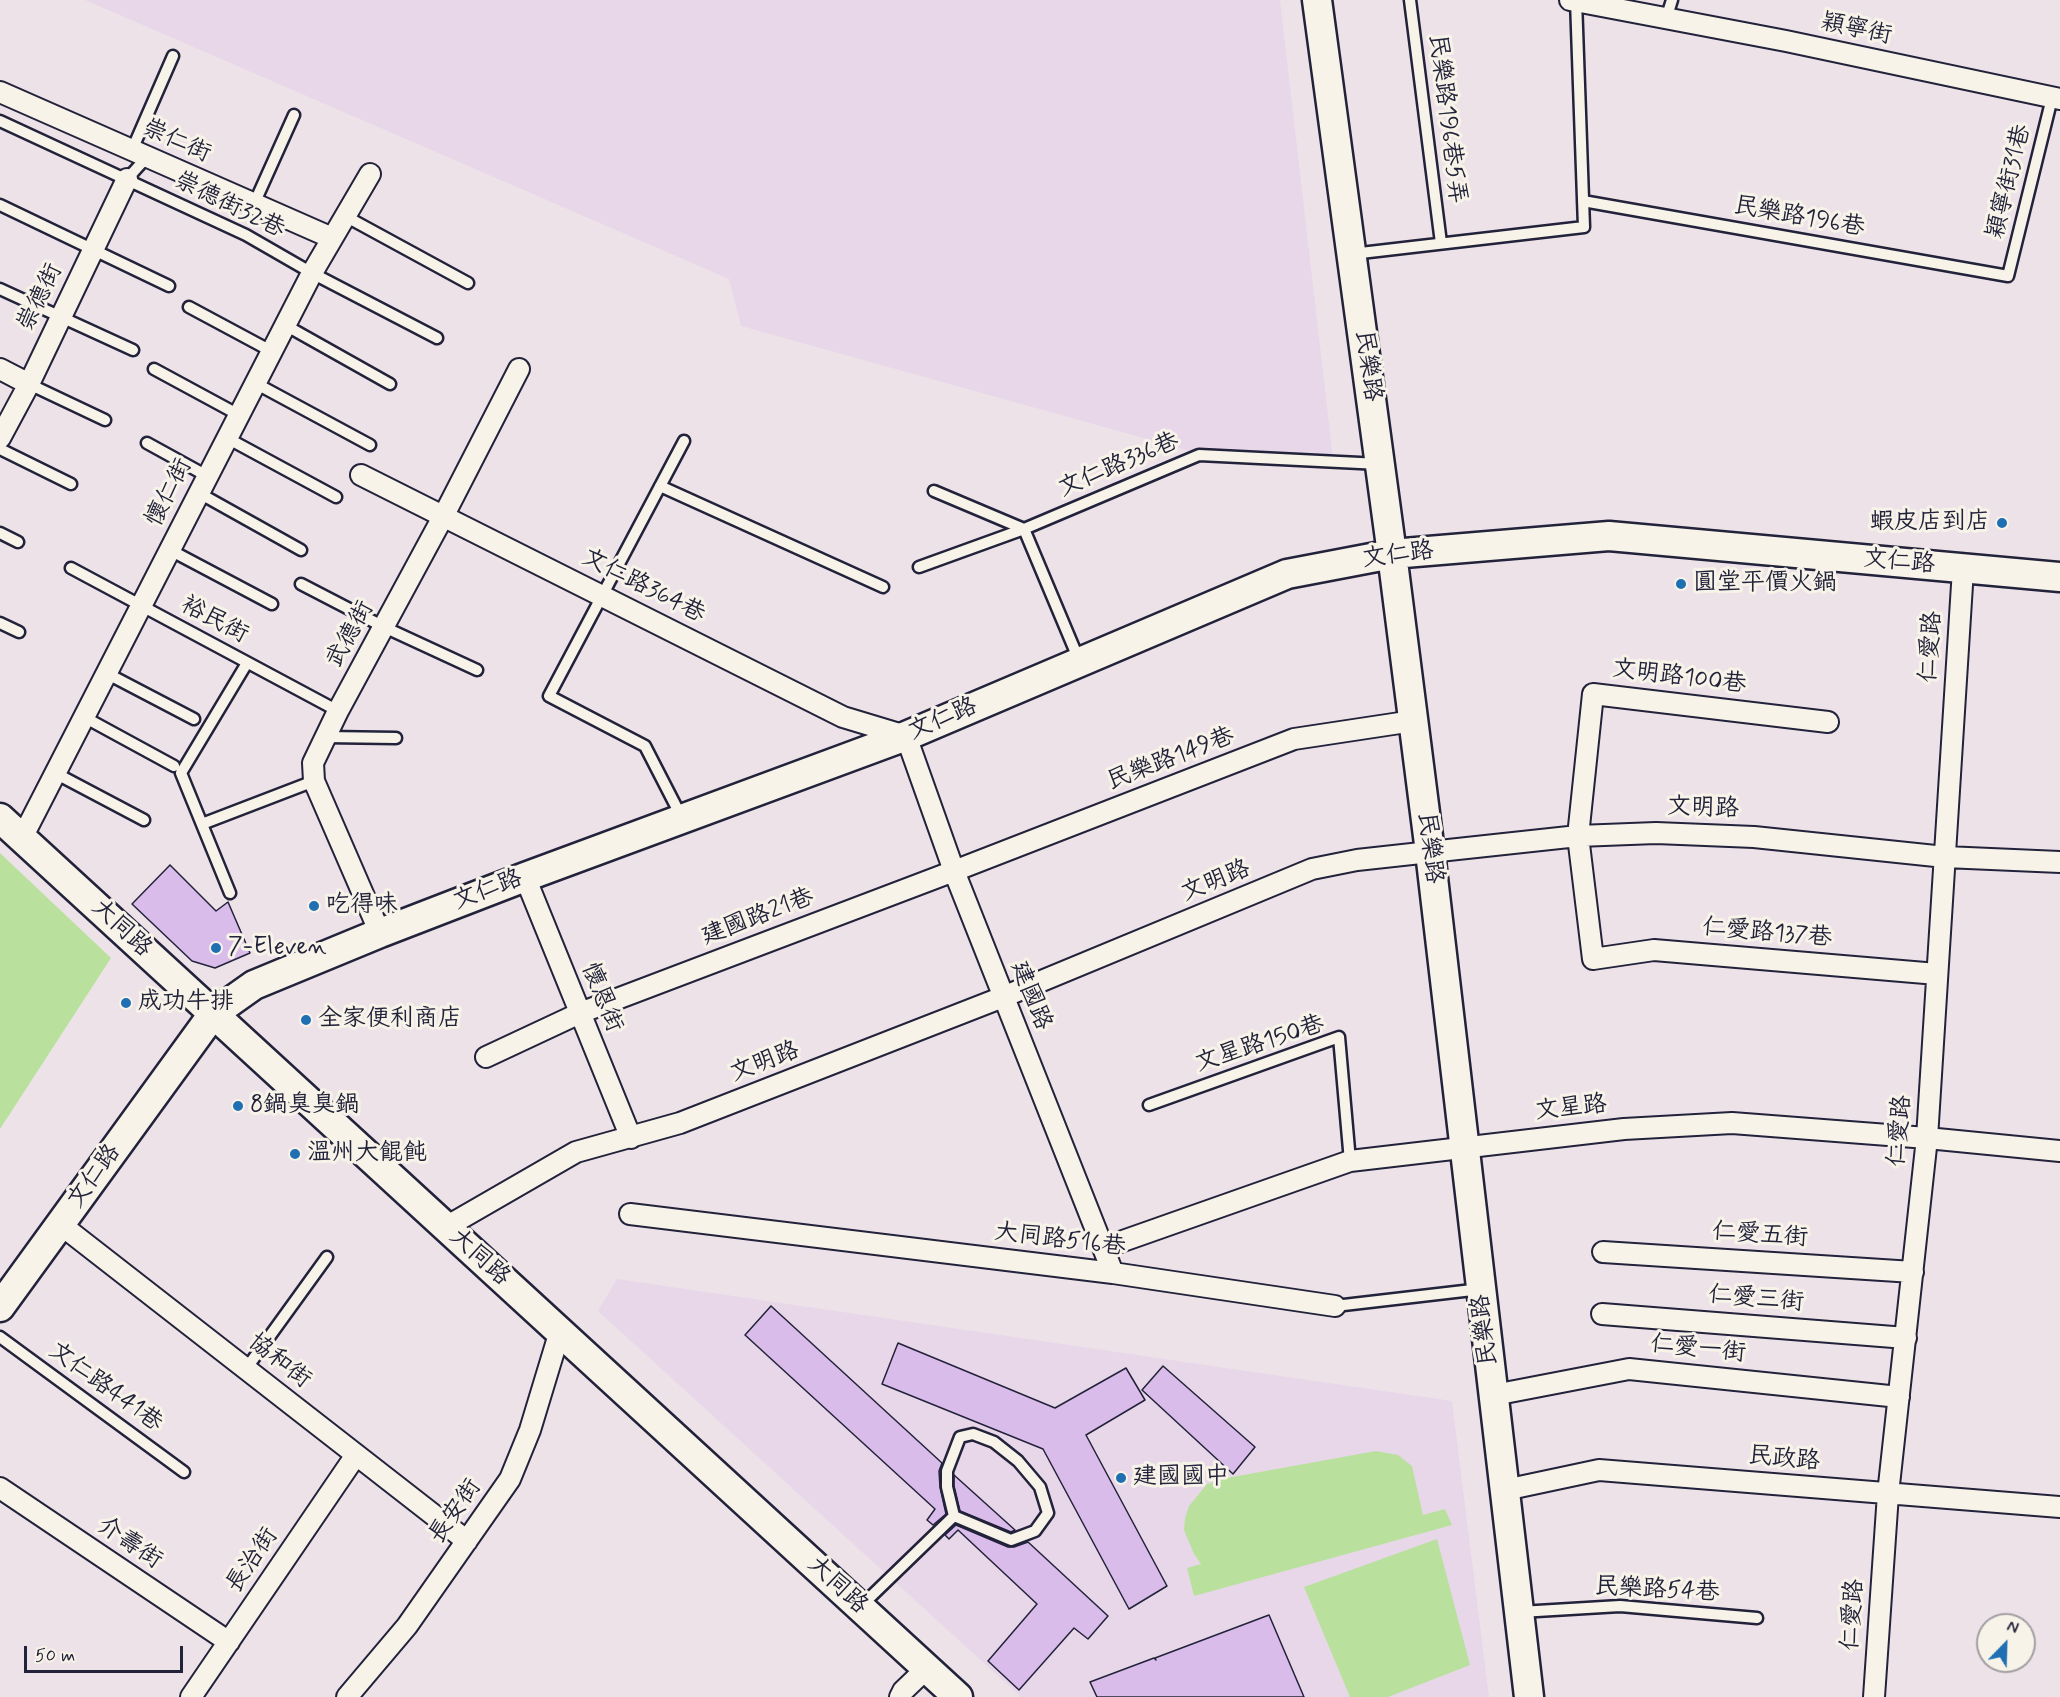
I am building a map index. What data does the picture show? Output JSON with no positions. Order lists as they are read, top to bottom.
{
  "streets": {
    "main road": ["民樂路", "文仁路", "大同路"],
    "street": [
      "穎寧街",
      "崇仁街",
      "崇德街",
      "懷仁街",
      "文仁路364巷",
      "武德街",
      "仁愛路",
      "文明路100巷",
      "民樂路149巷",
      "文明路",
      "建國路21巷",
      "仁愛路137巷",
      "建國路",
      "懷恩街",
      "文星路",
      "仁愛五街",
      "大同路516巷",
      "仁愛三街",
      "仁愛一街",
      "協和街",
      "民政路",
      "長安街",
      "介壽街",
      "長治街"
    ],
    "lane": [
      "民樂路196巷5弄",
      "穎寧街31巷",
      "崇德街32巷",
      "民樂路196巷",
      "文仁路336巷",
      "裕民街",
      "文星路150巷",
      "文仁路441巷",
      "民樂路54巷"
    ]
  },
  "crossings": [
    ["穎寧街", "穎寧街31巷"],
    ["崇仁街", "懷仁街"],
    ["穎寧街31巷", "民樂路196巷"],
    ["崇德街32巷", "崇德街"],
    ["崇德街32巷", "懷仁街"],
    ["民樂路", "文仁路336巷"],
    ["民樂路", "文仁路"],
    ["民樂路", "民樂路149巷"],
    ["民樂路", "文明路"],
    ["民樂路", "文星路"],
    ["民樂路", "大同路516巷"],
    ["民樂路", "仁愛一街"],
    ["民樂路", "民政路"],
    ["民樂路", "民樂路54巷"],
    ["懷仁街", "裕民街"],
    ["懷仁街", "大同路"],
    ["文仁路", "文仁路364巷"],
    ["文仁路", "仁愛路"],
    ["文仁路", "大同路"],
    ["文仁路", "建國路"],
    ["文仁路", "懷恩街"],
    ["文仁路", "協和街"],
    ["文仁路364巷", "武德街"],
    ["文仁路364巷", "建國路"],
    ["裕民街", "武德街"],
    ["仁愛路", "文明路"],
    ["仁愛路", "仁愛路137巷"],
    ["仁愛路", "文星路"],
    ["仁愛路", "仁愛五街"],
    ["仁愛路", "仁愛三街"],
    ["仁愛路", "仁愛一街"],
    ["仁愛路", "民政路"],
    ["文明路100巷", "文明路"],
    ["文明路100巷", "仁愛路137巷"],
    ["民樂路149巷", "建國路21巷"],
    ["民樂路149巷", "建國路"],
    ["文明路", "大同路"],
    ["文明路", "仁愛路137巷"],
    ["文明路", "建國路"],
    ["文明路", "懷恩街"],
    ["建國路21巷", "建國路"],
    ["建國路21巷", "懷恩街"],
    ["大同路", "長安街"],
    ["建國路", "文星路"],
    ["建國路", "大同路516巷"],
    ["文星路150巷", "文星路"],
    ["協和街", "長安街"],
    ["協和街", "長治街"],
    ["介壽街", "長治街"]
  ],
  "places": [
    "蝦皮店到店",
    "圓堂平價火鍋",
    "吃得味",
    "7-Eleven",
    "成功牛排",
    "全家便利商店",
    "8鍋臭臭鍋",
    "溫州大餛飩",
    "建國國中"
  ],
  "scale_bar": "50 m",
  "north": "top right"
}
